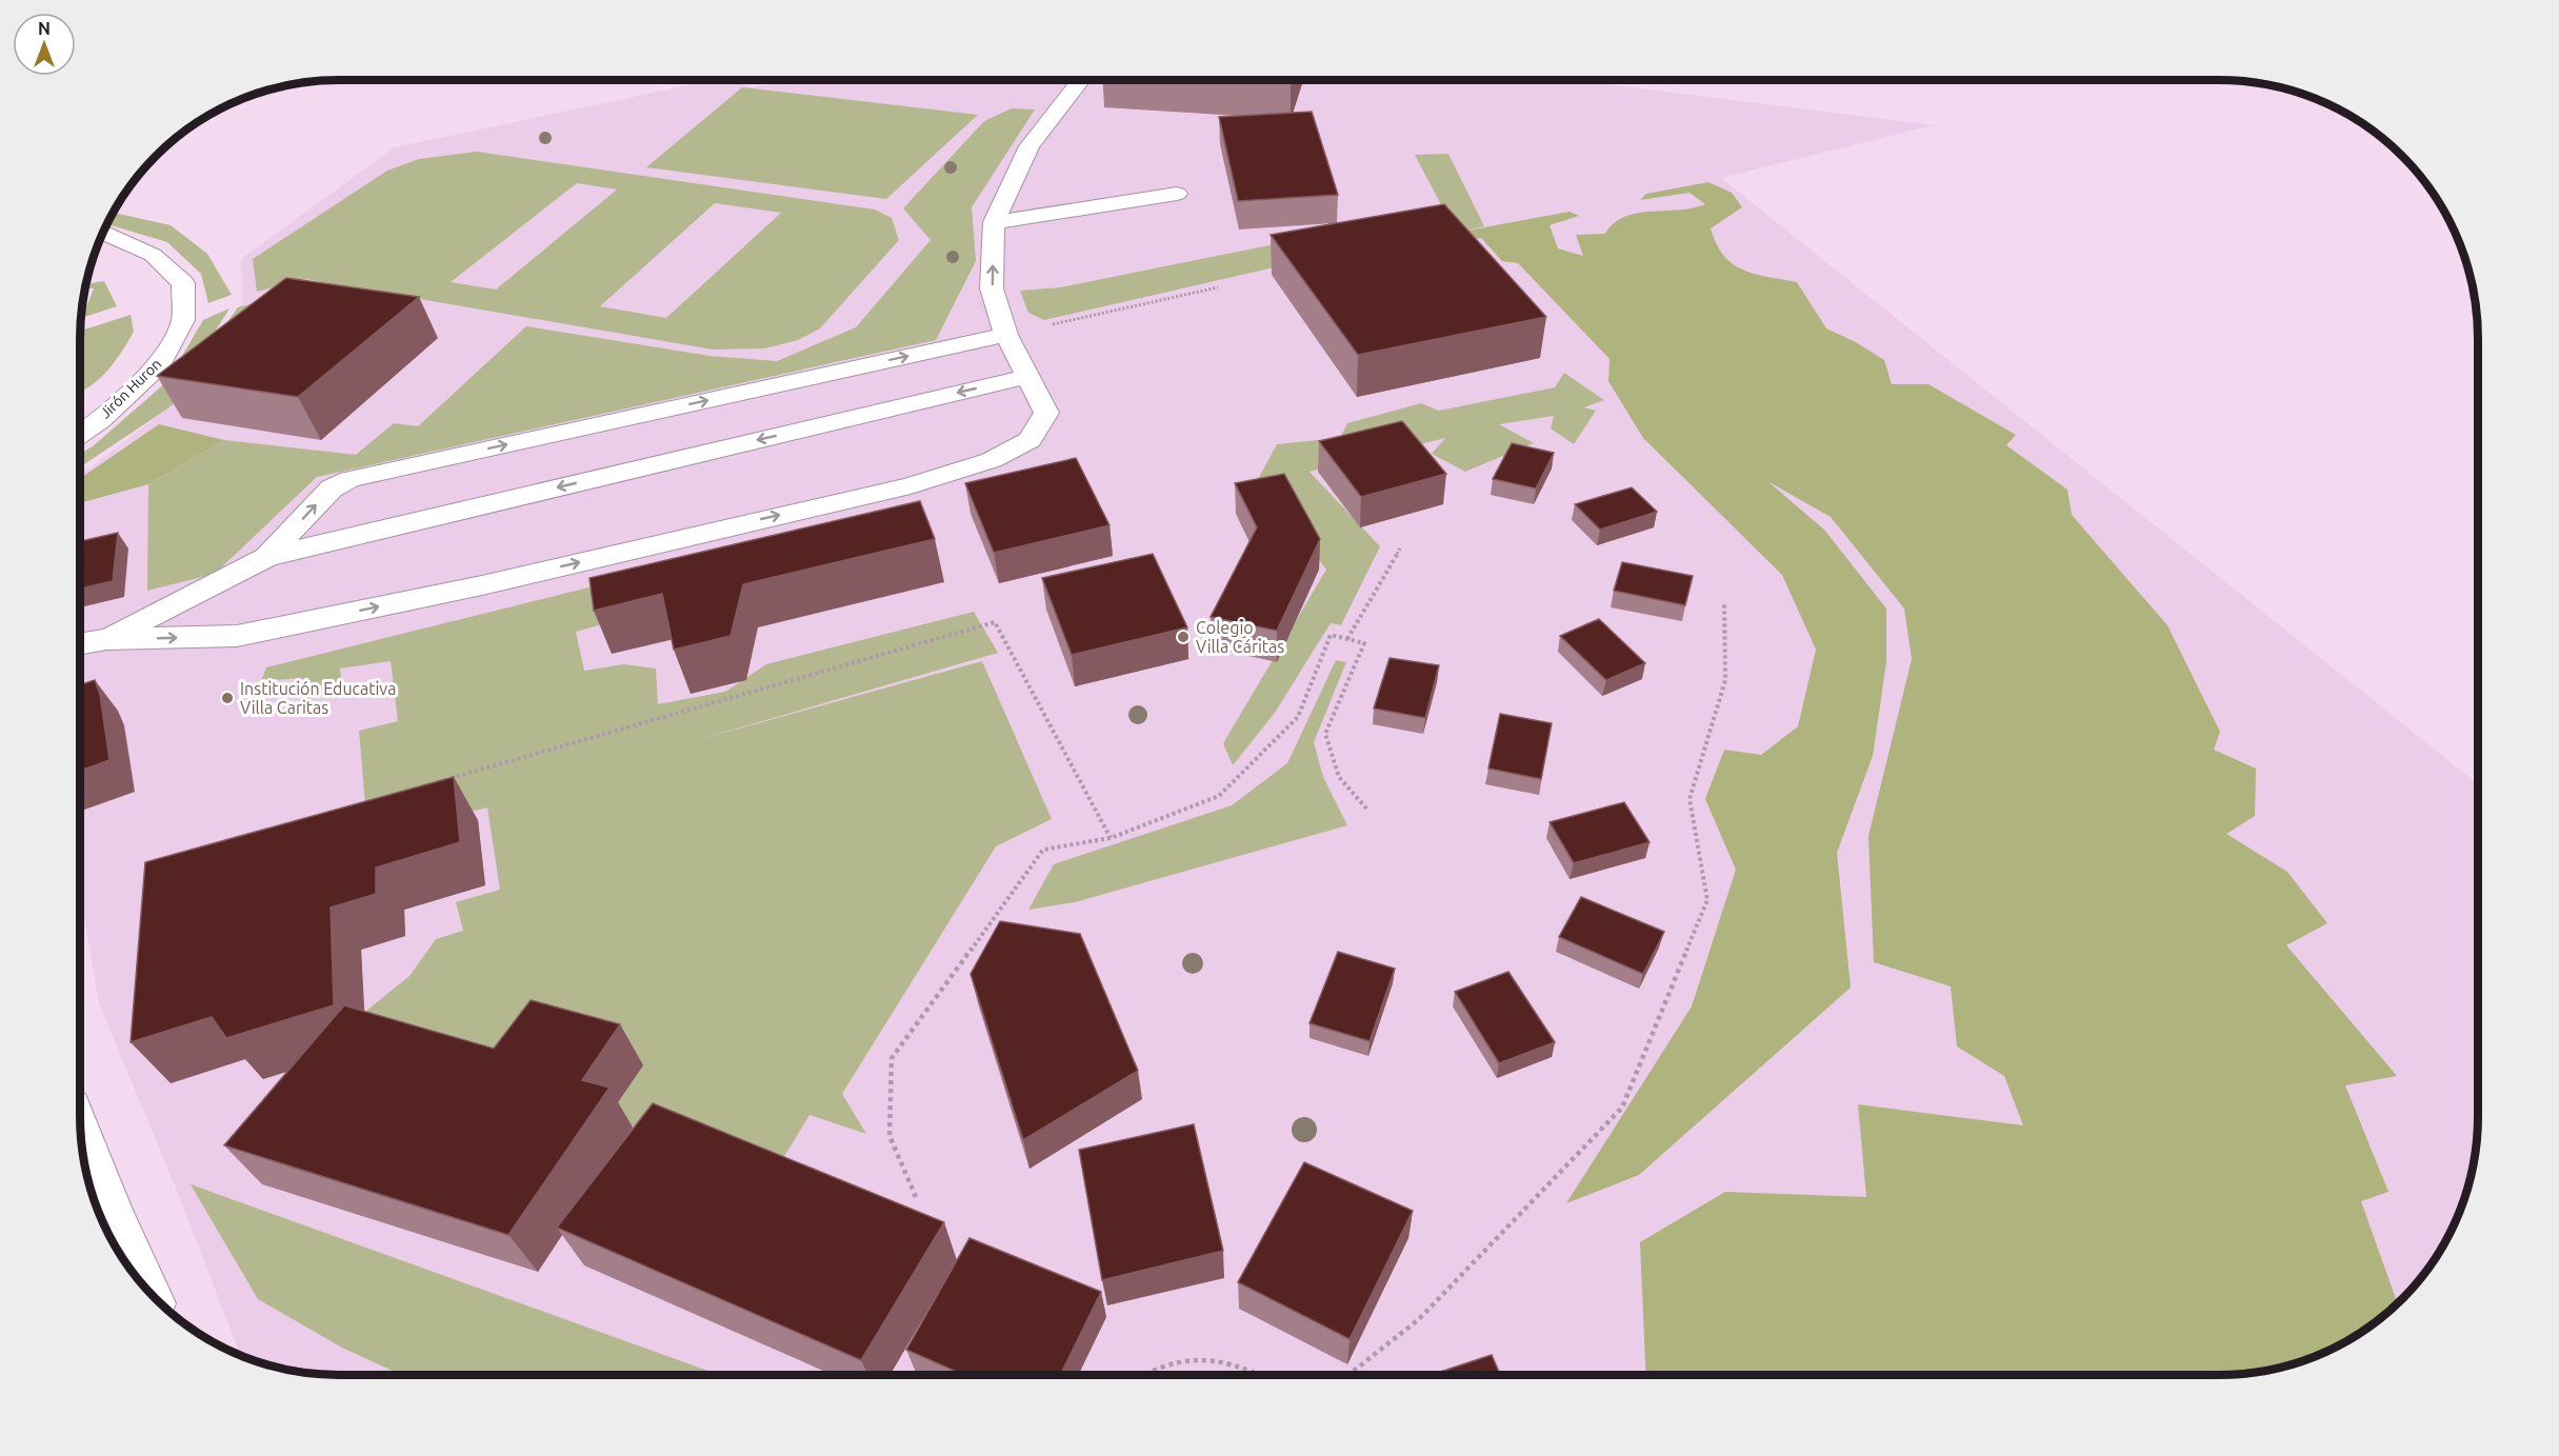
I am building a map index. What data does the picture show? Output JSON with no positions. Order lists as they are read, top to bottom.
{
  "streets": {
    "lane": ["Jirón Huron"]
  },
  "places": ["Colegio Villa Cáritas", "Institución Educativa Villa Caritas"],
  "north": "top"
}
